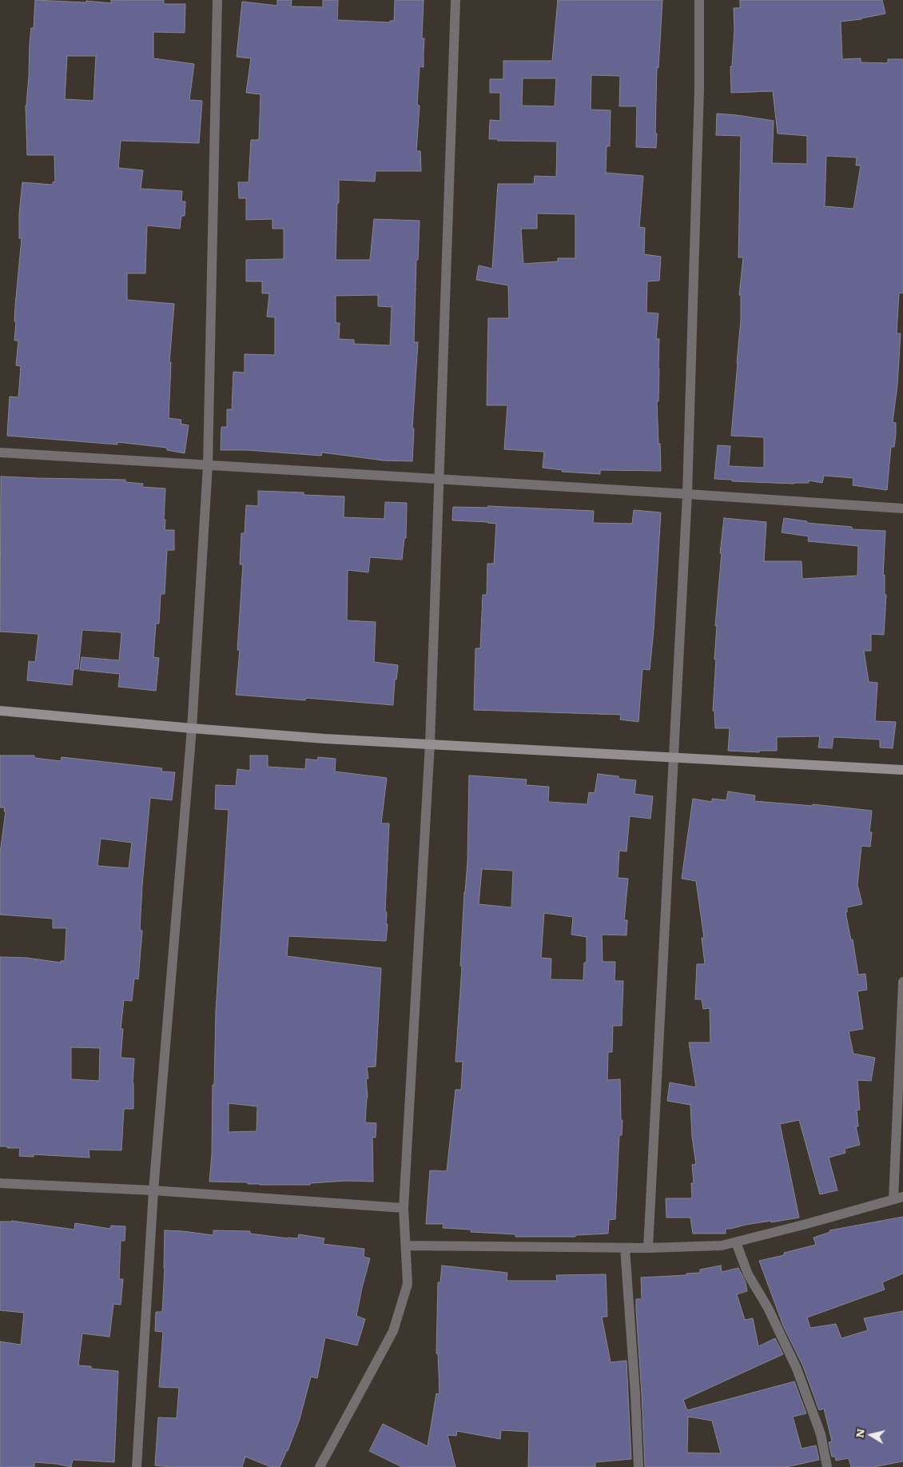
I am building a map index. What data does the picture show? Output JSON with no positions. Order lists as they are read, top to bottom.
{
  "north": "left"
}
